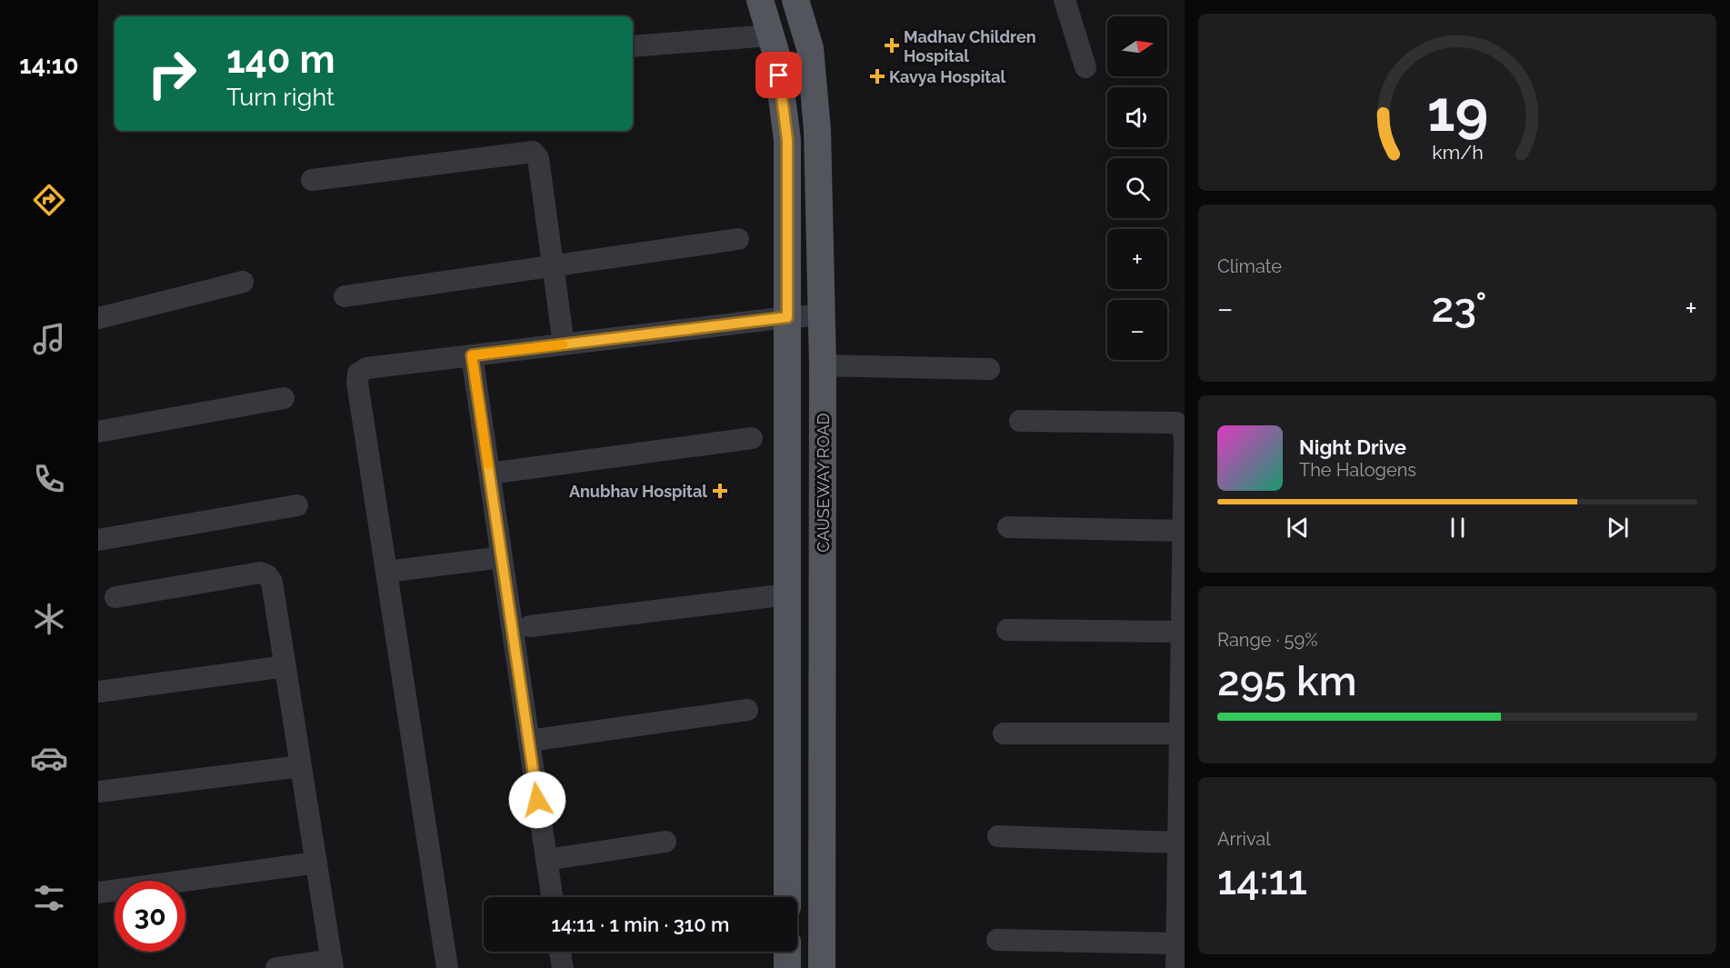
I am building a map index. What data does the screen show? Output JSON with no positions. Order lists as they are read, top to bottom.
{
  "streets": {
    "main road": ["CAUSEWAY ROAD"]
  },
  "places": {
    "health": ["Madhav Children Hospital", "Kavya Hospital", "Anubhav Hospital"]
  },
  "north": "right",
  "page": {
    "tabs": "14:10",
    "map_buttons": ["+", "−"],
    "turn": ["140 m", "Turn right"],
    "tile": [
      "Climate",
      ["Range · 59%", "295 km"],
      ["Arrival", "14:11"]
    ],
    "heat": ["−", "23°", "+"],
    "song": ["Night Drive", "The Halogens"],
    "limit": "30",
    "trip": "14:11 · 1 min · 310 m",
    "gauge": ["19", "km/h"]
  }
}
